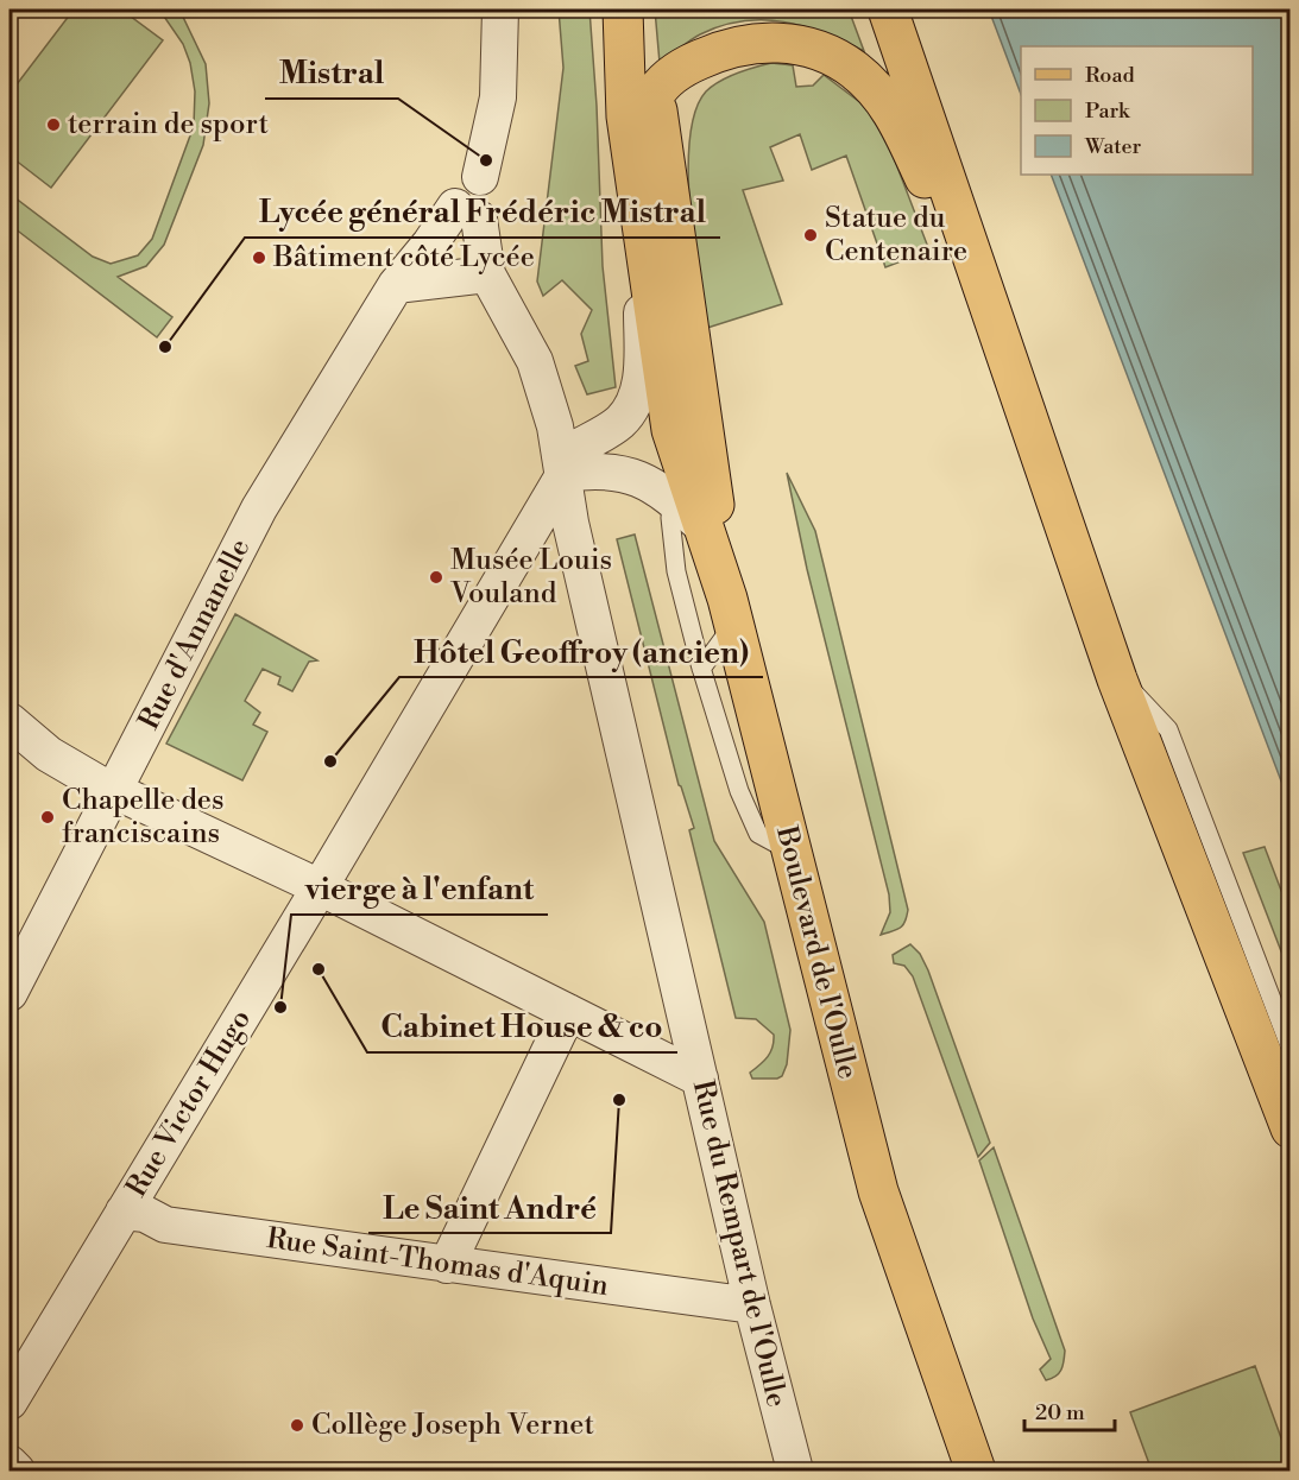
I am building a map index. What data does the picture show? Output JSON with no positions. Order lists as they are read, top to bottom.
{
  "streets": {
    "main road": ["Boulevard de l'Oulle"],
    "street": [
      "Rue d'Annanelle",
      "Rue Victor Hugo",
      "Rue du Rempart de l'Oulle",
      "Rue Saint-Thomas d'Aquin"
    ]
  },
  "crossings": [
    ["Rue Victor Hugo", "Rue du Rempart de l'Oulle"],
    ["Rue Victor Hugo", "Rue Saint-Thomas d'Aquin"],
    ["Rue du Rempart de l'Oulle", "Rue Saint-Thomas d'Aquin"]
  ],
  "places": [
    "terrain de sport",
    "Mistral",
    "Statue du Centenaire",
    "Bâtiment côté Lycée",
    "Lycée général Frédéric Mistral",
    "Musée Louis Vouland",
    "Hôtel Geoffroy (ancien)",
    "Chapelle des franciscains",
    "Cabinet House & co",
    "vierge à l'enfant",
    "Le Saint André",
    "Collège Joseph Vernet"
  ],
  "legend": ["Road", "Park", "Water"],
  "scale_bar": "20 m"
}
